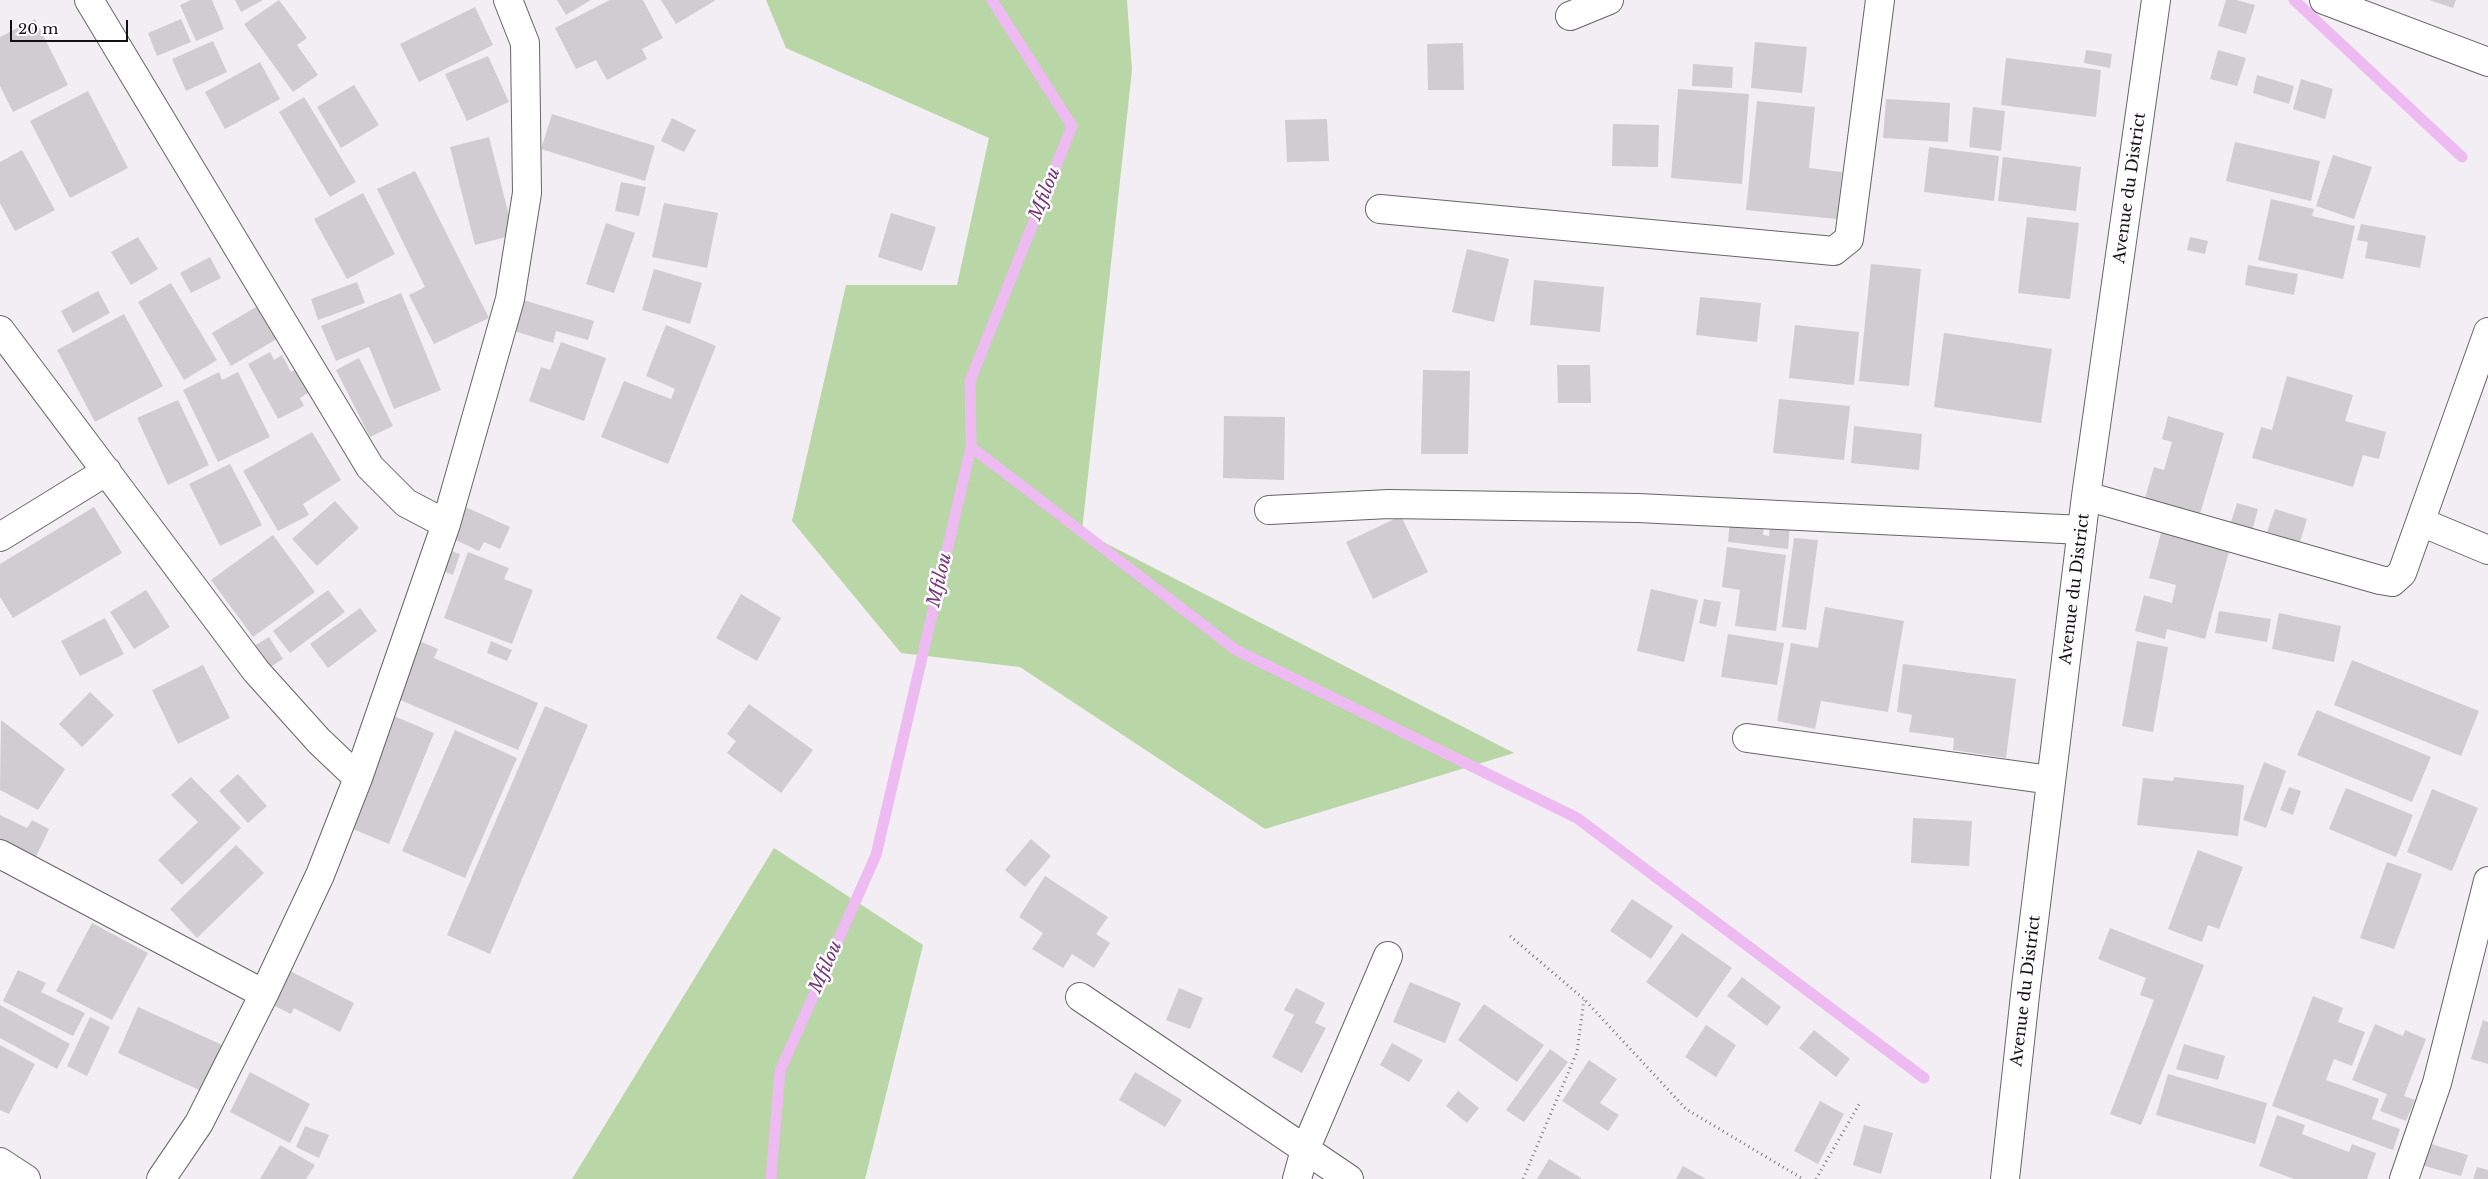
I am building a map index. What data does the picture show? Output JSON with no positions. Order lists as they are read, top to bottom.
{
  "streets": {
    "street": ["Avenue du District"]
  },
  "water": ["Mfilou"],
  "scale_bar": "20 m"
}
